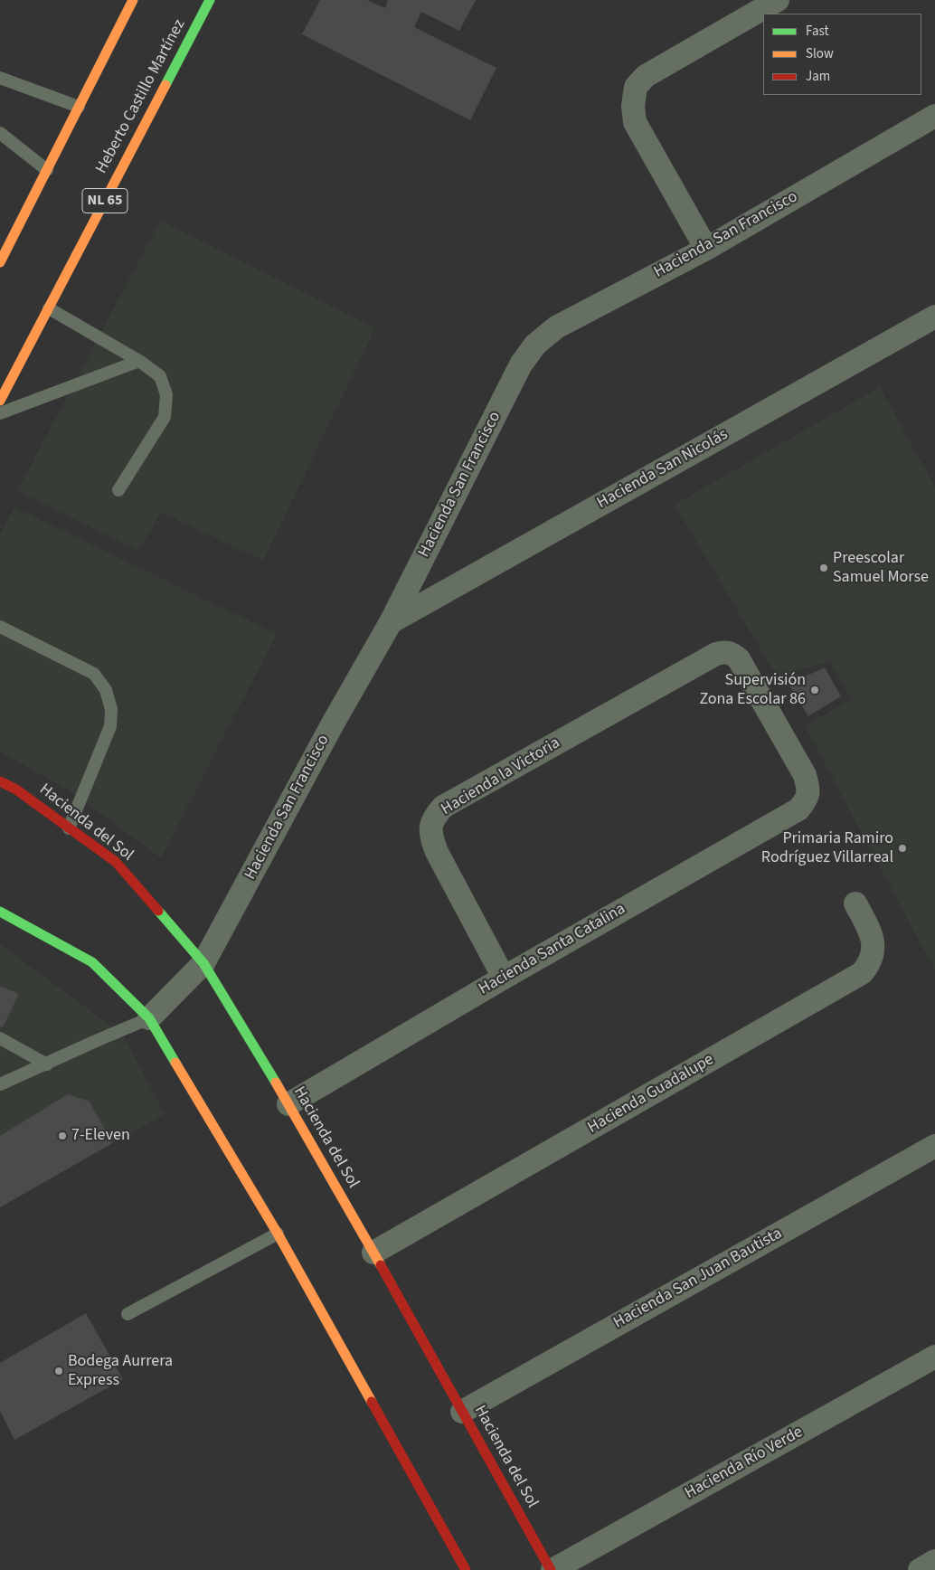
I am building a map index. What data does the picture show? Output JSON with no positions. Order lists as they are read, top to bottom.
{
  "streets": {
    "street": [
      "Heberto Castillo Martínez",
      "NL 65",
      "Hacienda San Francisco",
      "Hacienda San Nicolás",
      "Hacienda la Victoria",
      "Hacienda del Sol",
      "Hacienda Santa Catalina",
      "Hacienda Guadalupe",
      "Hacienda San Juan Bautista",
      "Hacienda Río Verde"
    ]
  },
  "crossings": [
    ["Hacienda San Francisco", "Hacienda San Nicolás"],
    ["Hacienda San Francisco", "Hacienda del Sol"],
    ["Hacienda la Victoria", "Hacienda Santa Catalina"],
    ["Hacienda del Sol", "Hacienda Santa Catalina"],
    ["Hacienda del Sol", "Hacienda Guadalupe"],
    ["Hacienda del Sol", "Hacienda San Juan Bautista"],
    ["Hacienda del Sol", "Hacienda Río Verde"]
  ],
  "places": [
    "Preescolar Samuel Morse",
    "Supervisión Zona Escolar 86",
    "Primaria Ramiro Rodríguez Villarreal",
    "7-Eleven",
    "Bodega Aurrera Express"
  ],
  "legend": ["Fast", "Slow", "Jam"]
}
